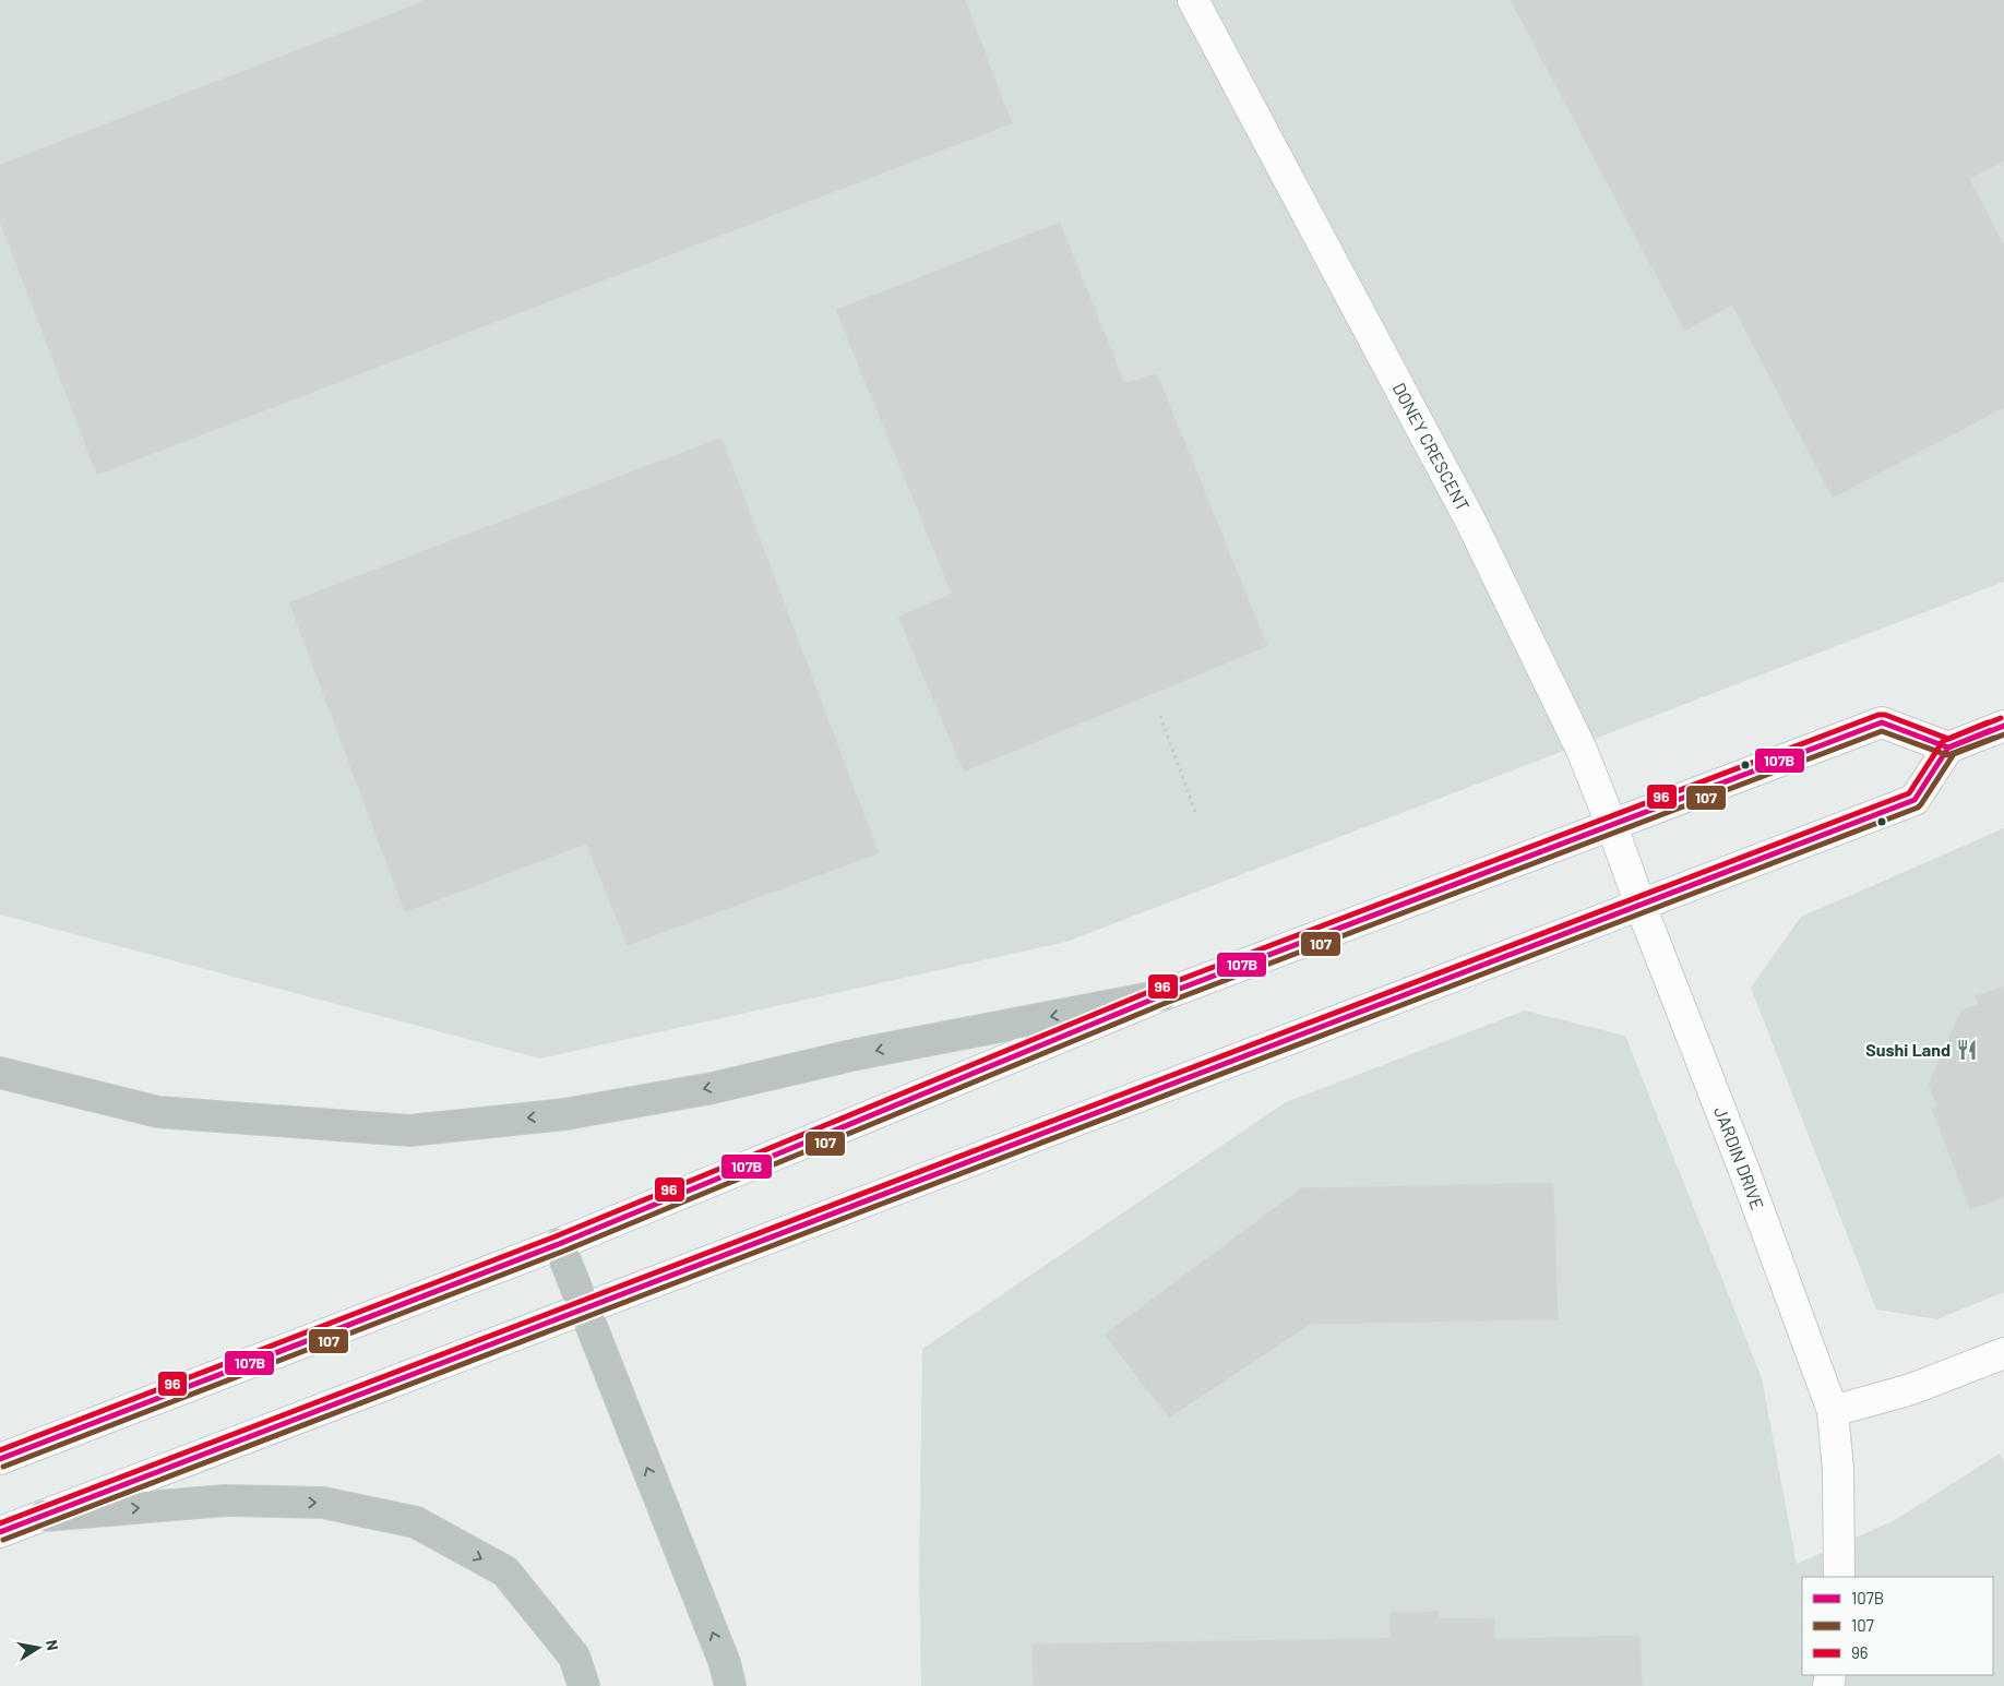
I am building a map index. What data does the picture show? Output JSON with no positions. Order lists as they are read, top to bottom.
{
  "streets": {
    "main road": ["DONEY CRESCENT", "JARDIN DRIVE"]
  },
  "crossings": [
    ["DONEY CRESCENT", "JARDIN DRIVE"]
  ],
  "places": {
    "restaurant": ["Sushi Land"]
  },
  "lines": ["transit line 96", "transit line 107B", "transit line 107"],
  "legend": ["107B", "107", "96"],
  "north": "right"
}
